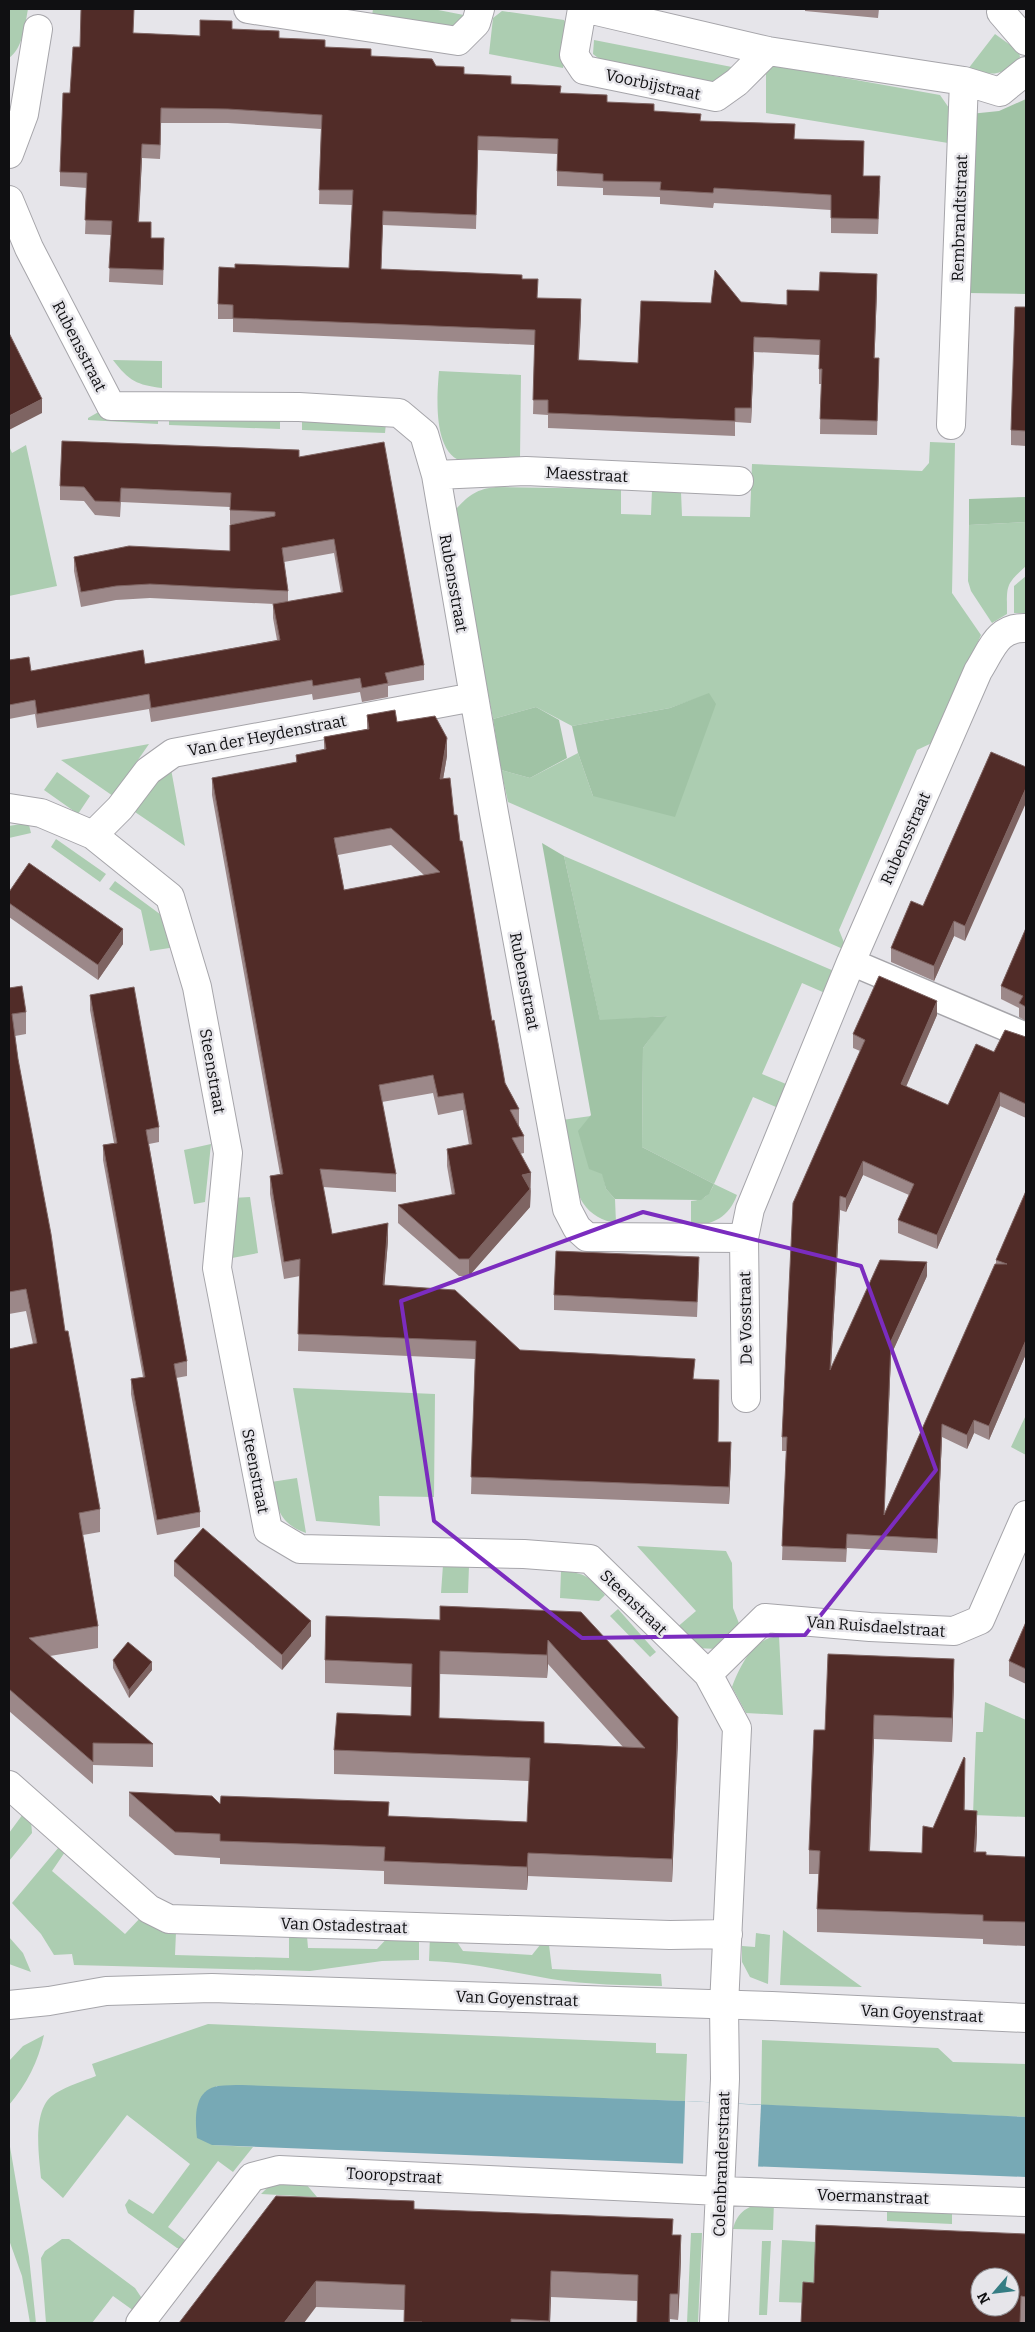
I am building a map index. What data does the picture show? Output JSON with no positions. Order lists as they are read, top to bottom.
{
  "streets": {
    "street": [
      "Voorbijstraat",
      "Rembrandtstraat",
      "Rubensstraat",
      "Maesstraat",
      "Van der Heydenstraat",
      "Steenstraat",
      "De Vosstraat",
      "Van Ruisdaelstraat",
      "Van Ostadestraat",
      "Van Goyenstraat",
      "Colenbranderstraat",
      "Tooropstraat",
      "Voermanstraat"
    ]
  },
  "crossings": [
    ["Rubensstraat", "Maesstraat"],
    ["Rubensstraat", "Van der Heydenstraat"],
    ["Rubensstraat", "De Vosstraat"],
    ["Van der Heydenstraat", "Steenstraat"],
    ["Steenstraat", "Van Ruisdaelstraat"],
    ["Steenstraat", "Van Ostadestraat"],
    ["Steenstraat", "Van Goyenstraat"],
    ["Steenstraat", "Colenbranderstraat"],
    ["Van Goyenstraat", "Colenbranderstraat"],
    ["Colenbranderstraat", "Tooropstraat"],
    ["Colenbranderstraat", "Voermanstraat"],
    ["Tooropstraat", "Voermanstraat"]
  ],
  "north": "bottom left"
}
